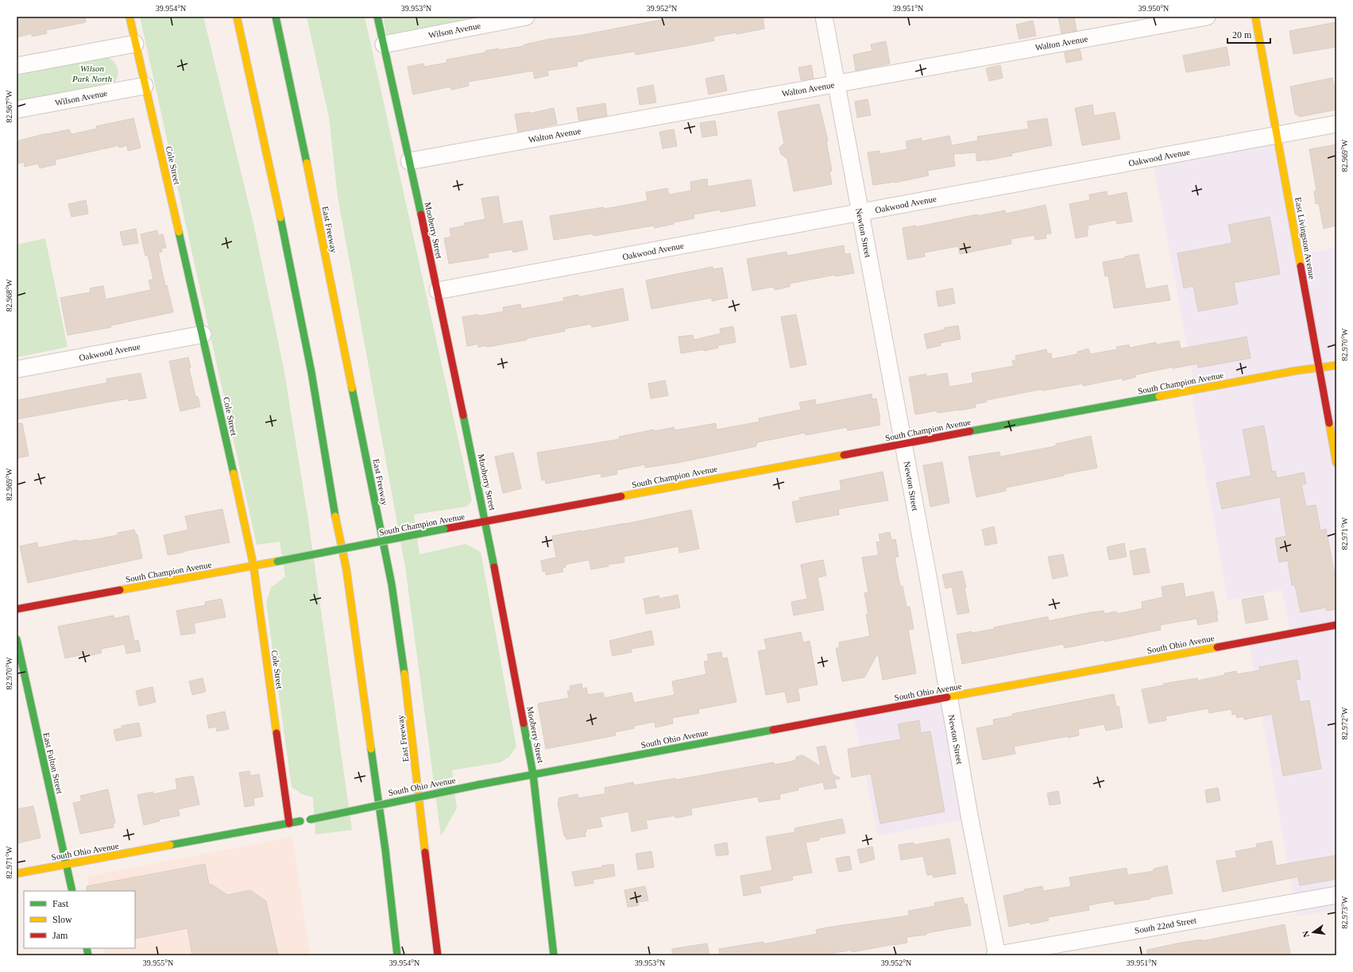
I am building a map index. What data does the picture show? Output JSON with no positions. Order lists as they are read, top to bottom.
{
  "streets": {
    "main road": [
      "Cole Street",
      "East Freeway",
      "Mooberry Street",
      "East Livingston Avenue",
      "South Champion Avenue",
      "South Ohio Avenue",
      "East Fulton Street"
    ],
    "street": [
      "Wilson Avenue",
      "Walton Avenue",
      "Oakwood Avenue",
      "Newton Street",
      "South 22nd Street"
    ]
  },
  "crossings": [
    ["Wilson Avenue", "Cole Street"],
    ["Wilson Avenue", "Mooberry Street"],
    ["Walton Avenue", "Mooberry Street"],
    ["Walton Avenue", "Newton Street"],
    ["Oakwood Avenue", "Cole Street"],
    ["Oakwood Avenue", "Mooberry Street"],
    ["Oakwood Avenue", "Newton Street"],
    ["Oakwood Avenue", "East Livingston Avenue"],
    ["Cole Street", "South Champion Avenue"],
    ["Cole Street", "South Ohio Avenue"],
    ["Mooberry Street", "South Champion Avenue"],
    ["Mooberry Street", "South Ohio Avenue"],
    ["Newton Street", "South Champion Avenue"],
    ["Newton Street", "South Ohio Avenue"],
    ["Newton Street", "South 22nd Street"],
    ["East Livingston Avenue", "South Champion Avenue"],
    ["South Ohio Avenue", "East Fulton Street"]
  ],
  "parks": ["Wilson Park North"],
  "legend": ["Fast", "Slow", "Jam"],
  "scale_bar": "20 m",
  "north": "left",
  "coordinates": [
    "39.954°N",
    "39.953°N",
    "39.952°N",
    "39.951°N",
    "39.950°N",
    "82.967°W",
    "82.969°W",
    "82.968°W",
    "82.970°W",
    "82.971°W",
    "82.972°W",
    "82.973°W",
    "39.955°N"
  ]
}
